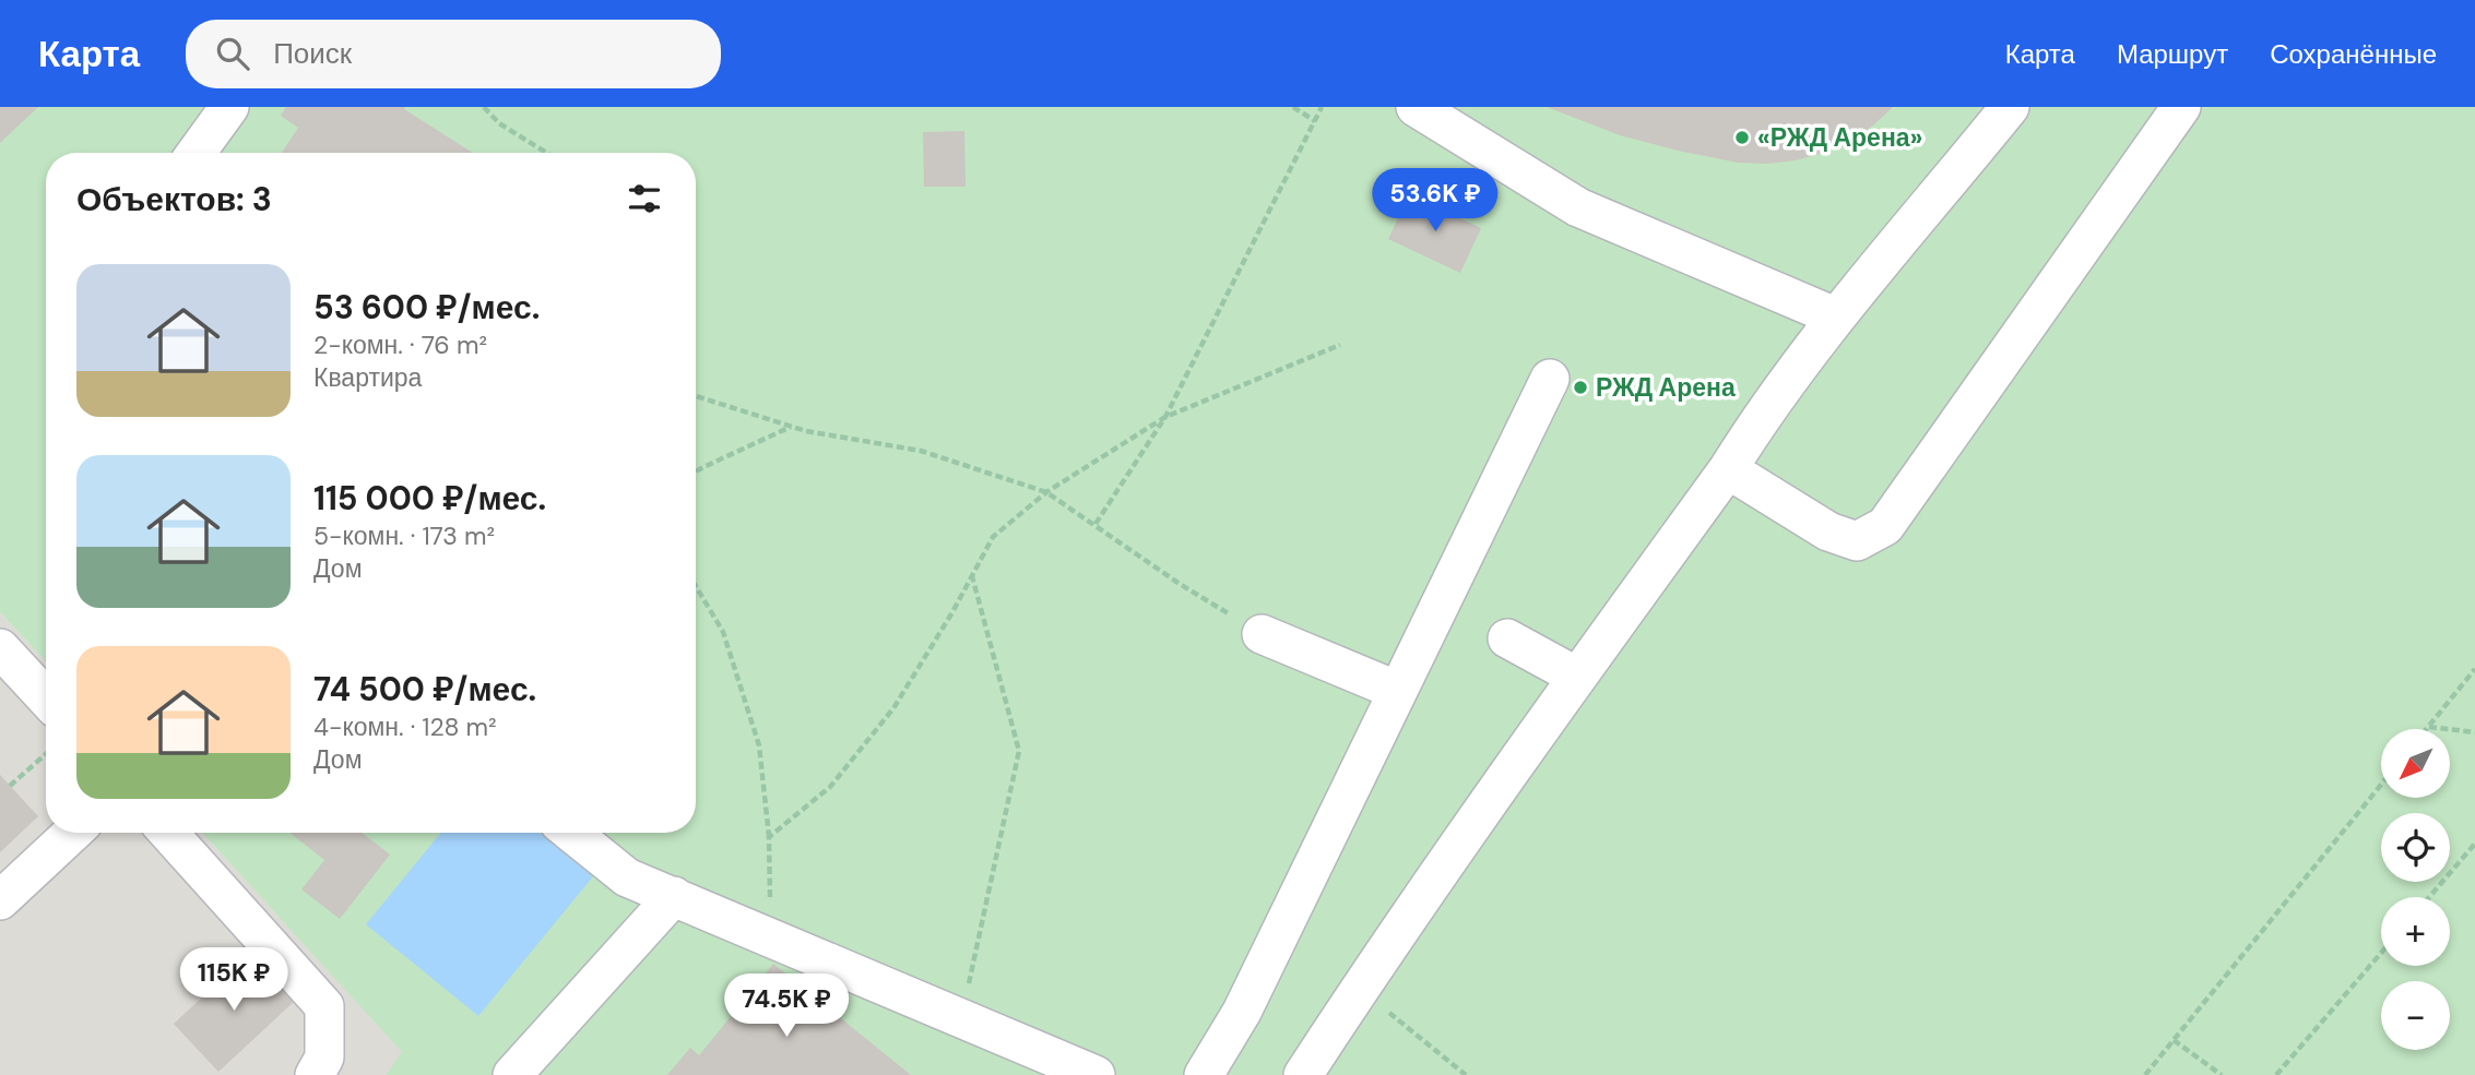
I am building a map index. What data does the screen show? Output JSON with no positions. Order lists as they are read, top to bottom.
{
  "places": ["«РЖД Арена»", "РЖД Арена"],
  "north": "bottom left",
  "page": {
    "header": "Карта",
    "search": "Поиск",
    "nav": ["Карта", "Маршрут", "Сохранённые"],
    "heading": "Объектов: 3",
    "price": ["53.6K ₽", "115K ₽", "74.5K ₽"],
    "list": [
      {
        "name": "53 600 ₽/мес.",
        "note": "2-комн. · 76 m² · Квартира"
      },
      {
        "name": "115 000 ₽/мес.",
        "note": "5-комн. · 173 m² · Дом"
      },
      {
        "name": "74 500 ₽/мес.",
        "note": "4-комн. · 128 m² · Дом"
      }
    ],
    "map_buttons": ["+", "−"]
  }
}
